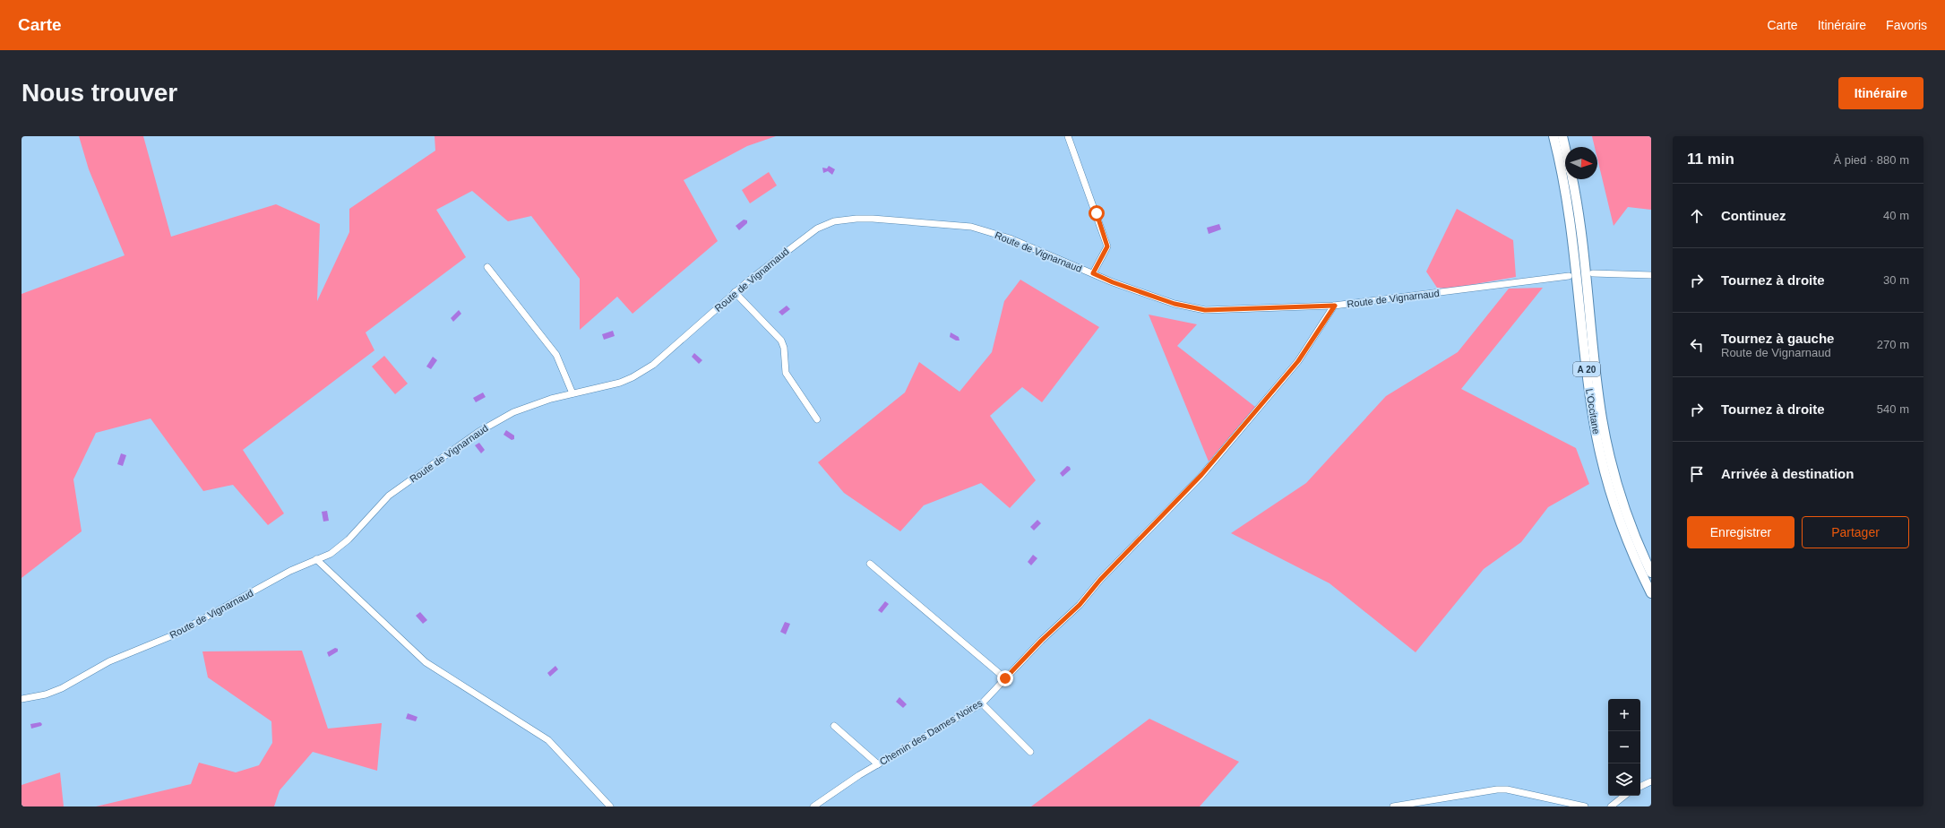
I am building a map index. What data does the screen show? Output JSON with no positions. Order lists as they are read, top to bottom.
{
  "streets": {
    "highway": ["A 20", "L'Occitane"],
    "street": ["Route de Vignarnaud", "Chemin des Dames Noires"]
  },
  "crossings": [
    ["Route de Vignarnaud", "Chemin des Dames Noires"]
  ],
  "north": "right",
  "page": {
    "header": "Carte",
    "nav": ["Carte", "Itinéraire", "Favoris"],
    "buttons": [
      "Itinéraire",
      ["Enregistrer", "Partager"]
    ],
    "title": "Nous trouver",
    "heading": ["11 min", "À pied · 880 m"],
    "list": [
      ["Continuez", "40 m"],
      ["Tournez à droite", "30 m"],
      ["Tournez à gauche", "Route de Vignarnaud", "270 m"],
      ["Tournez à droite", "540 m"],
      "Arrivée à destination"
    ],
    "map_buttons": ["+", "−"]
  }
}
